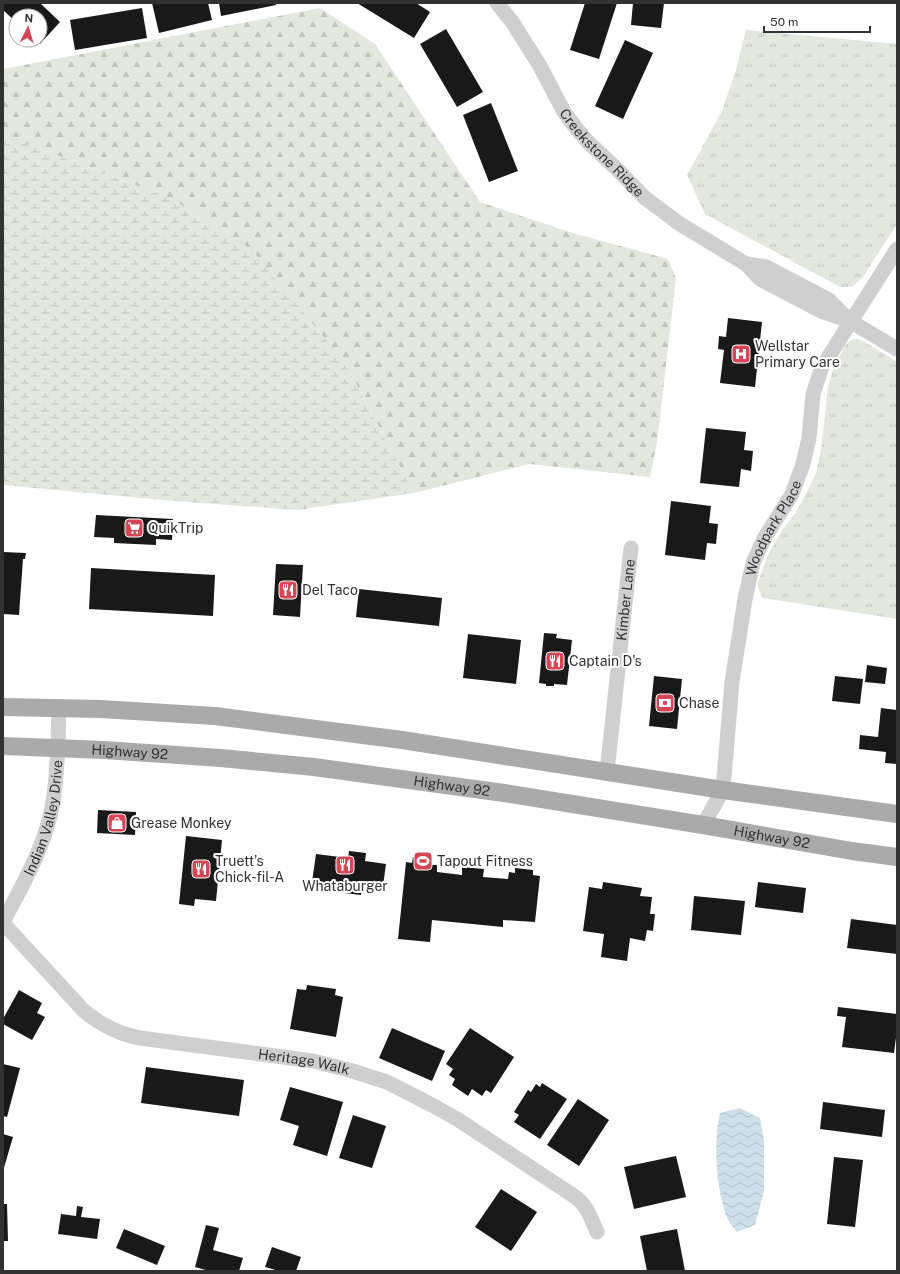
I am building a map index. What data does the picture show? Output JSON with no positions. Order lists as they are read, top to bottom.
{
  "streets": {
    "main road": ["Highway 92"],
    "street": [
      "Creekstone Ridge",
      "Woodpark Place",
      "Kimber Lane",
      "Indian Valley Drive",
      "Heritage Walk"
    ]
  },
  "crossings": [
    ["Creekstone Ridge", "Woodpark Place"],
    ["Woodpark Place", "Highway 92"],
    ["Highway 92", "Indian Valley Drive"],
    ["Indian Valley Drive", "Heritage Walk"]
  ],
  "places": {
    "hospital": ["Wellstar Primary Care"],
    "supermarket": ["QuikTrip"],
    "restaurant": [
      "Del Taco",
      "Captain D's",
      "Whataburger",
      "Truett's Chick-fil-A"
    ],
    "bank": ["Chase"],
    "shop": ["Grease Monkey"],
    "sports": ["Tapout Fitness"]
  },
  "scale_bar": "50 m",
  "north": "top"
}
